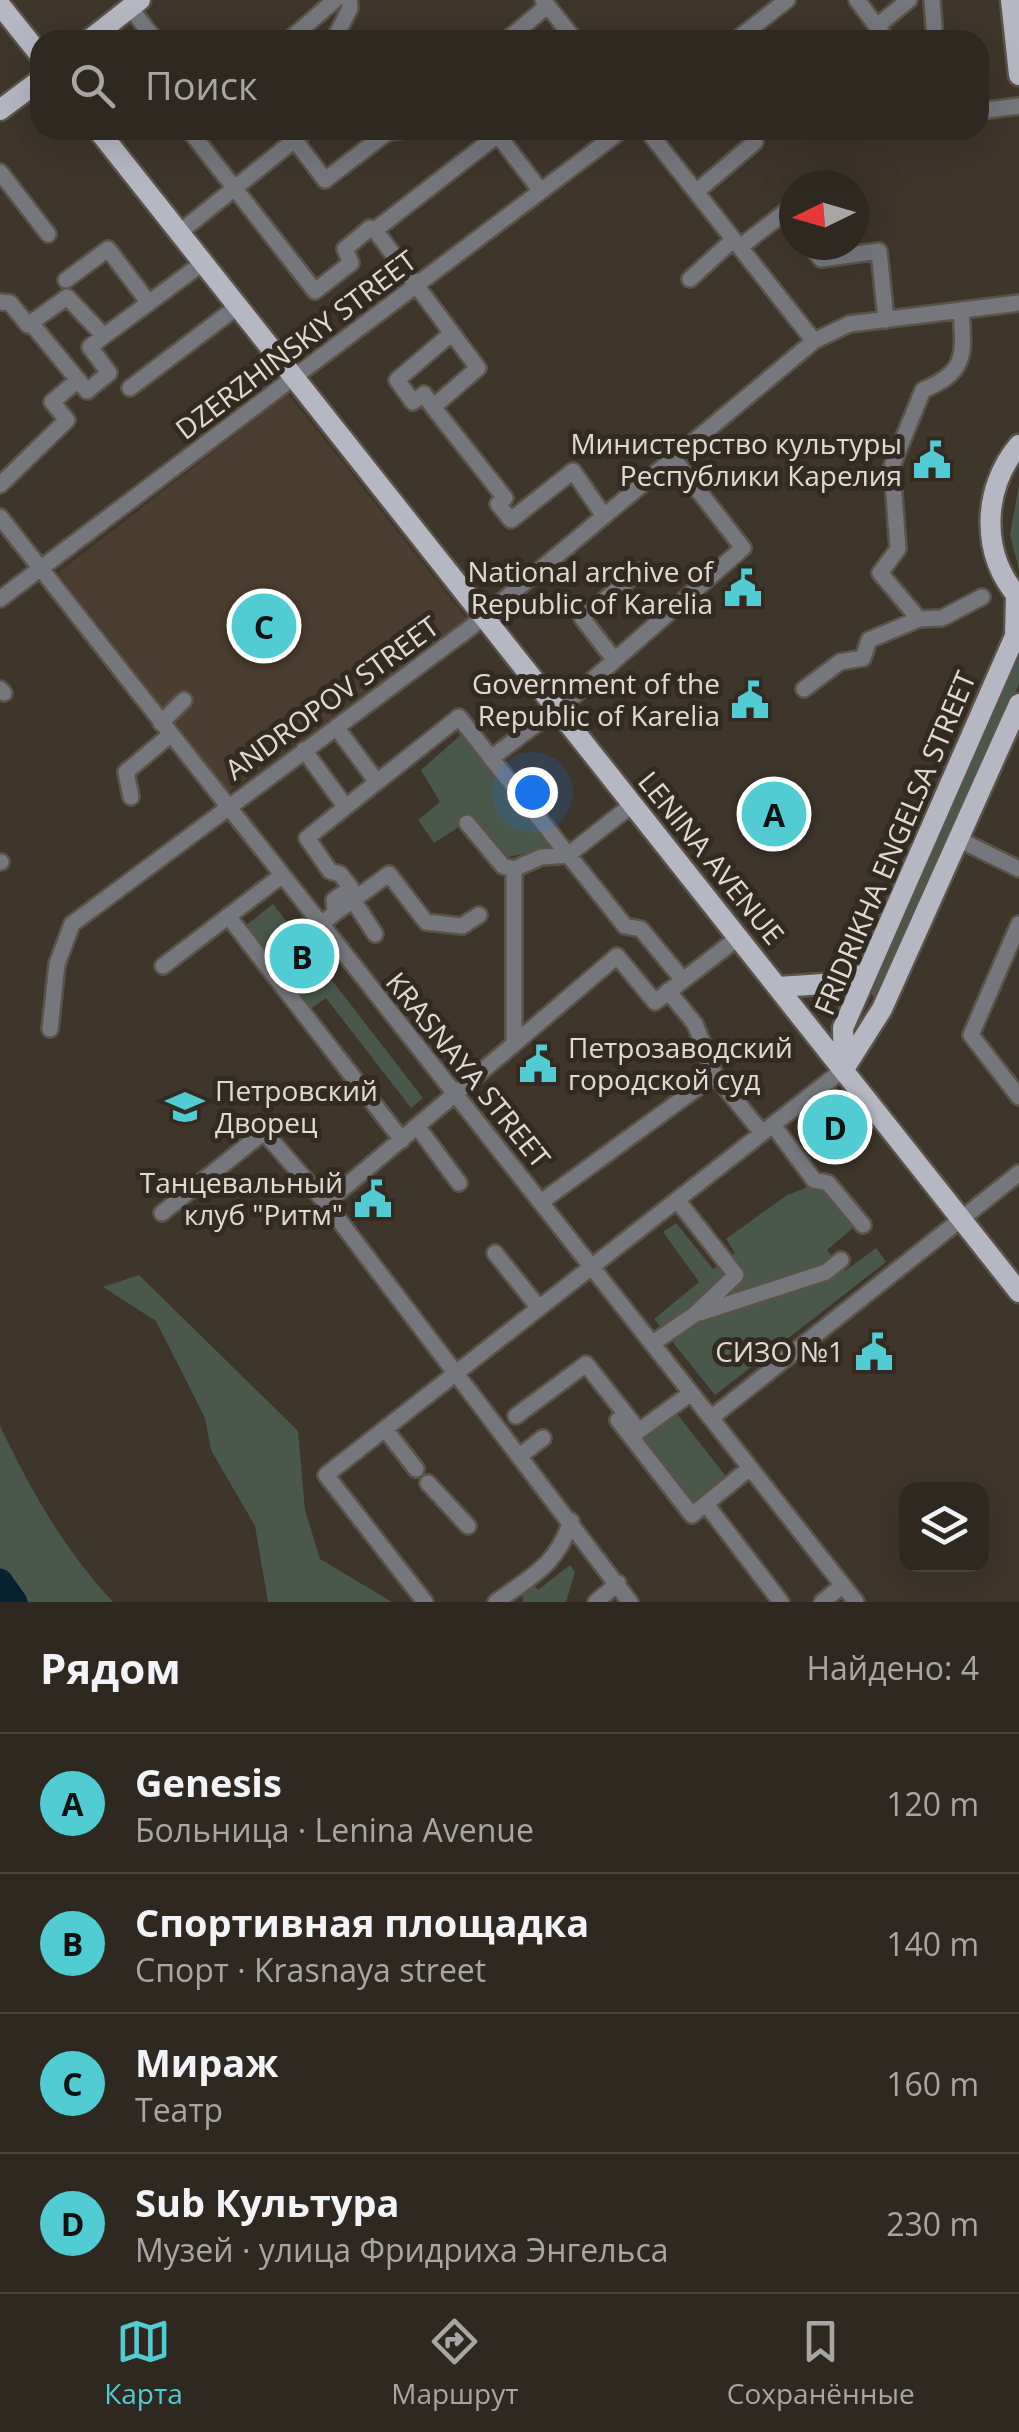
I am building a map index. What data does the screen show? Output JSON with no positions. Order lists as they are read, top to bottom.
{
  "streets": {
    "main road": ["FRIDRIKHA ENGELSA STREET", "LENINA AVENUE"],
    "street": ["DZERZHINSKIY STREET", "ANDROPOV STREET", "KRASNAYA STREET"]
  },
  "crossings": [
    ["DZERZHINSKIY STREET", "LENINA AVENUE"],
    ["DZERZHINSKIY STREET", "KRASNAYA STREET"],
    ["ANDROPOV STREET", "LENINA AVENUE"],
    ["ANDROPOV STREET", "KRASNAYA STREET"],
    ["FRIDRIKHA ENGELSA STREET", "LENINA AVENUE"]
  ],
  "places": {
    "public building": [
      "Министерство культуры Республики Карелия",
      "National archive of Republic of Karelia",
      "Government of the Republic of Karelia",
      "Петрозаводский городской суд",
      "Танцевальный клуб \"Ритм\"",
      "СИЗО №1"
    ],
    "school or university": ["Петровский Дворец"]
  },
  "north": "left",
  "page": {
    "search": "Поиск",
    "pins": [
      "C",
      "A",
      "B",
      "D"
    ],
    "heading": ["Рядом", "Найдено: 4"],
    "list": [
      {
        "mark": "A",
        "name": "Genesis",
        "note": "Больница · Lenina Avenue",
        "value": "120 m"
      },
      {
        "mark": "B",
        "name": "Спортивная площадка",
        "note": "Спорт · Krasnaya street",
        "value": "140 m"
      },
      {
        "mark": "C",
        "name": "Мираж",
        "note": "Театр",
        "value": "160 m"
      },
      {
        "mark": "D",
        "name": "Sub Культура",
        "note": "Музей · улица Фридриха Энгельса",
        "value": "230 m"
      }
    ],
    "nav": ["Карта", "Маршрут", "Сохранённые"]
  }
}
